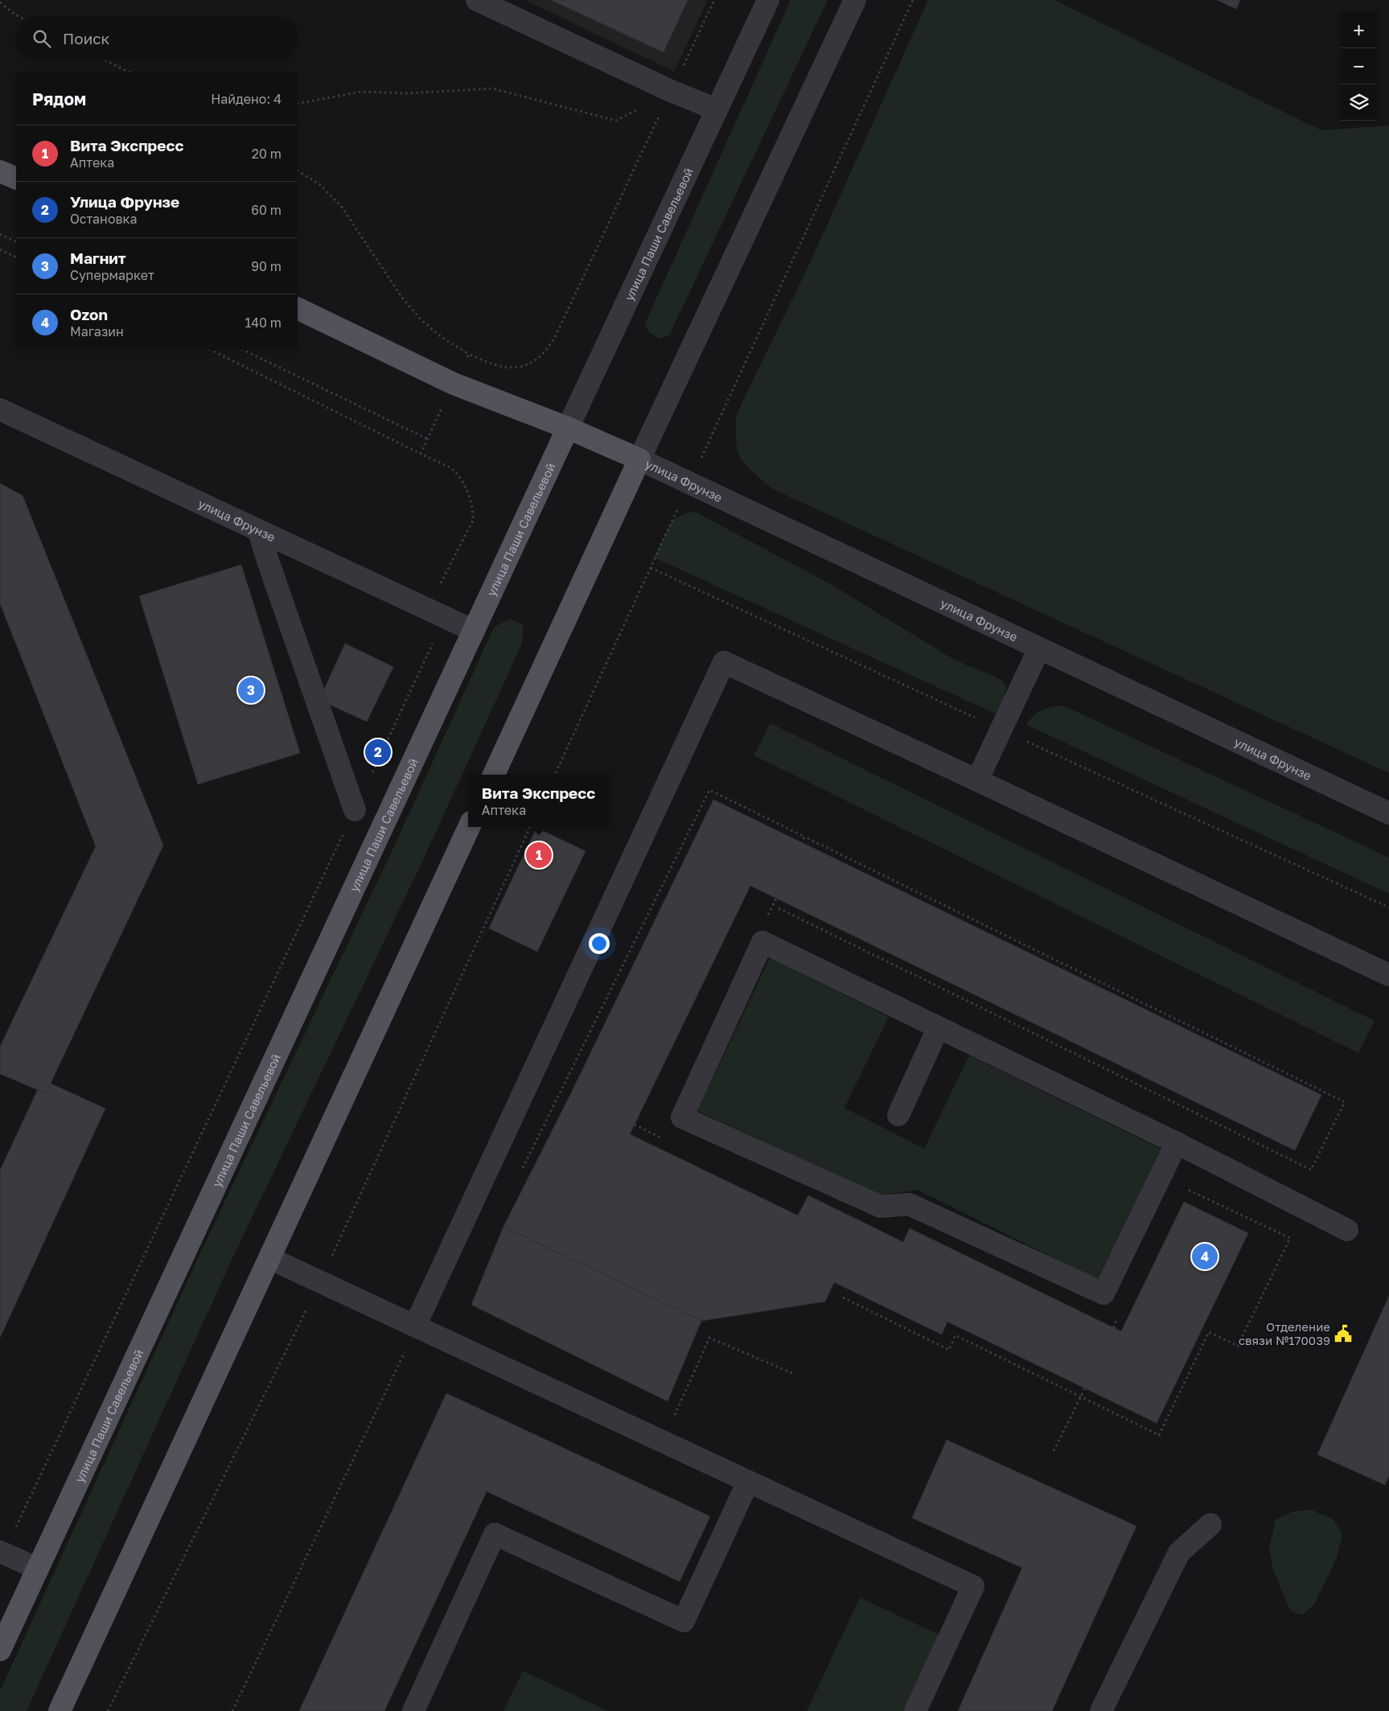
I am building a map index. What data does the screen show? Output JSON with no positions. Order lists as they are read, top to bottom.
{
  "streets": {
    "main road": ["улица Паши Савельевой", "улица Фрунзе"]
  },
  "crossings": [
    ["улица Паши Савельевой", "улица Фрунзе"]
  ],
  "places": {
    "public building": ["Отделение связи №170039"]
  },
  "page": {
    "map_buttons": ["+", "−"],
    "search": "Поиск",
    "heading": ["Рядом", "Найдено: 4"],
    "list": [
      {
        "mark": "1",
        "name": "Вита Экспресс",
        "note": "Аптека",
        "value": "20 m"
      },
      {
        "mark": "2",
        "name": "Улица Фрунзе",
        "note": "Остановка",
        "value": "60 m"
      },
      {
        "mark": "3",
        "name": "Магнит",
        "note": "Супермаркет",
        "value": "90 m"
      },
      {
        "mark": "4",
        "name": "Ozon",
        "note": "Магазин",
        "value": "140 m"
      }
    ],
    "pins": [
      "3",
      "2",
      "1",
      "4"
    ],
    "popup": ["Вита Экспресс", "Аптека"]
  }
}
